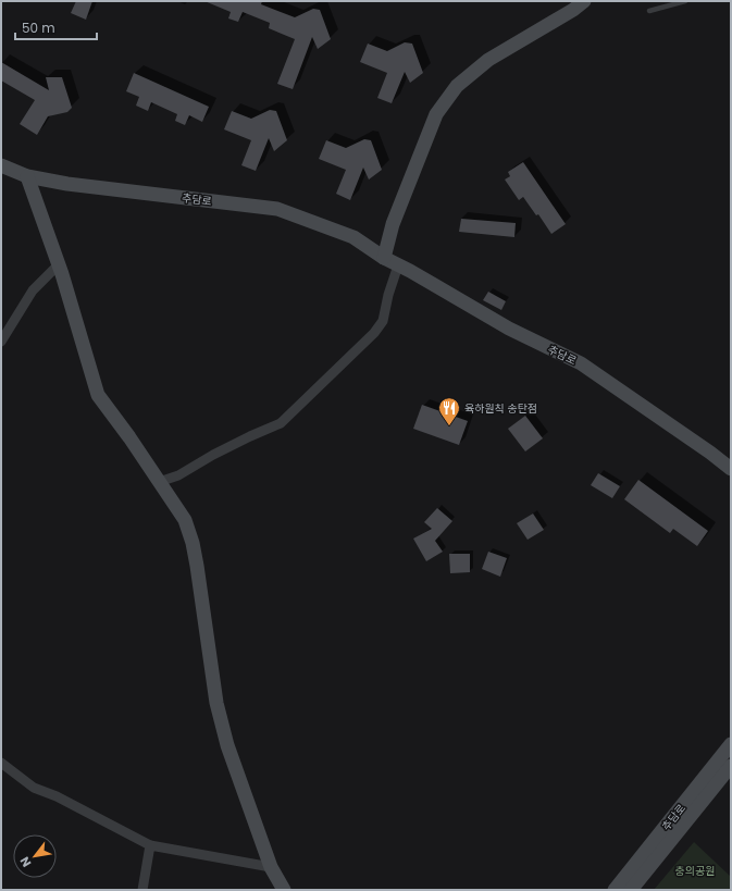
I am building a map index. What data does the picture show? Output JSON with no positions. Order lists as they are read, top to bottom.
{
  "streets": {
    "street": ["추담로"]
  },
  "parks": ["충의공원"],
  "places": {
    "restaurant": ["육하원칙 송탄점"]
  },
  "scale_bar": "50 m",
  "north": "bottom left"
}
